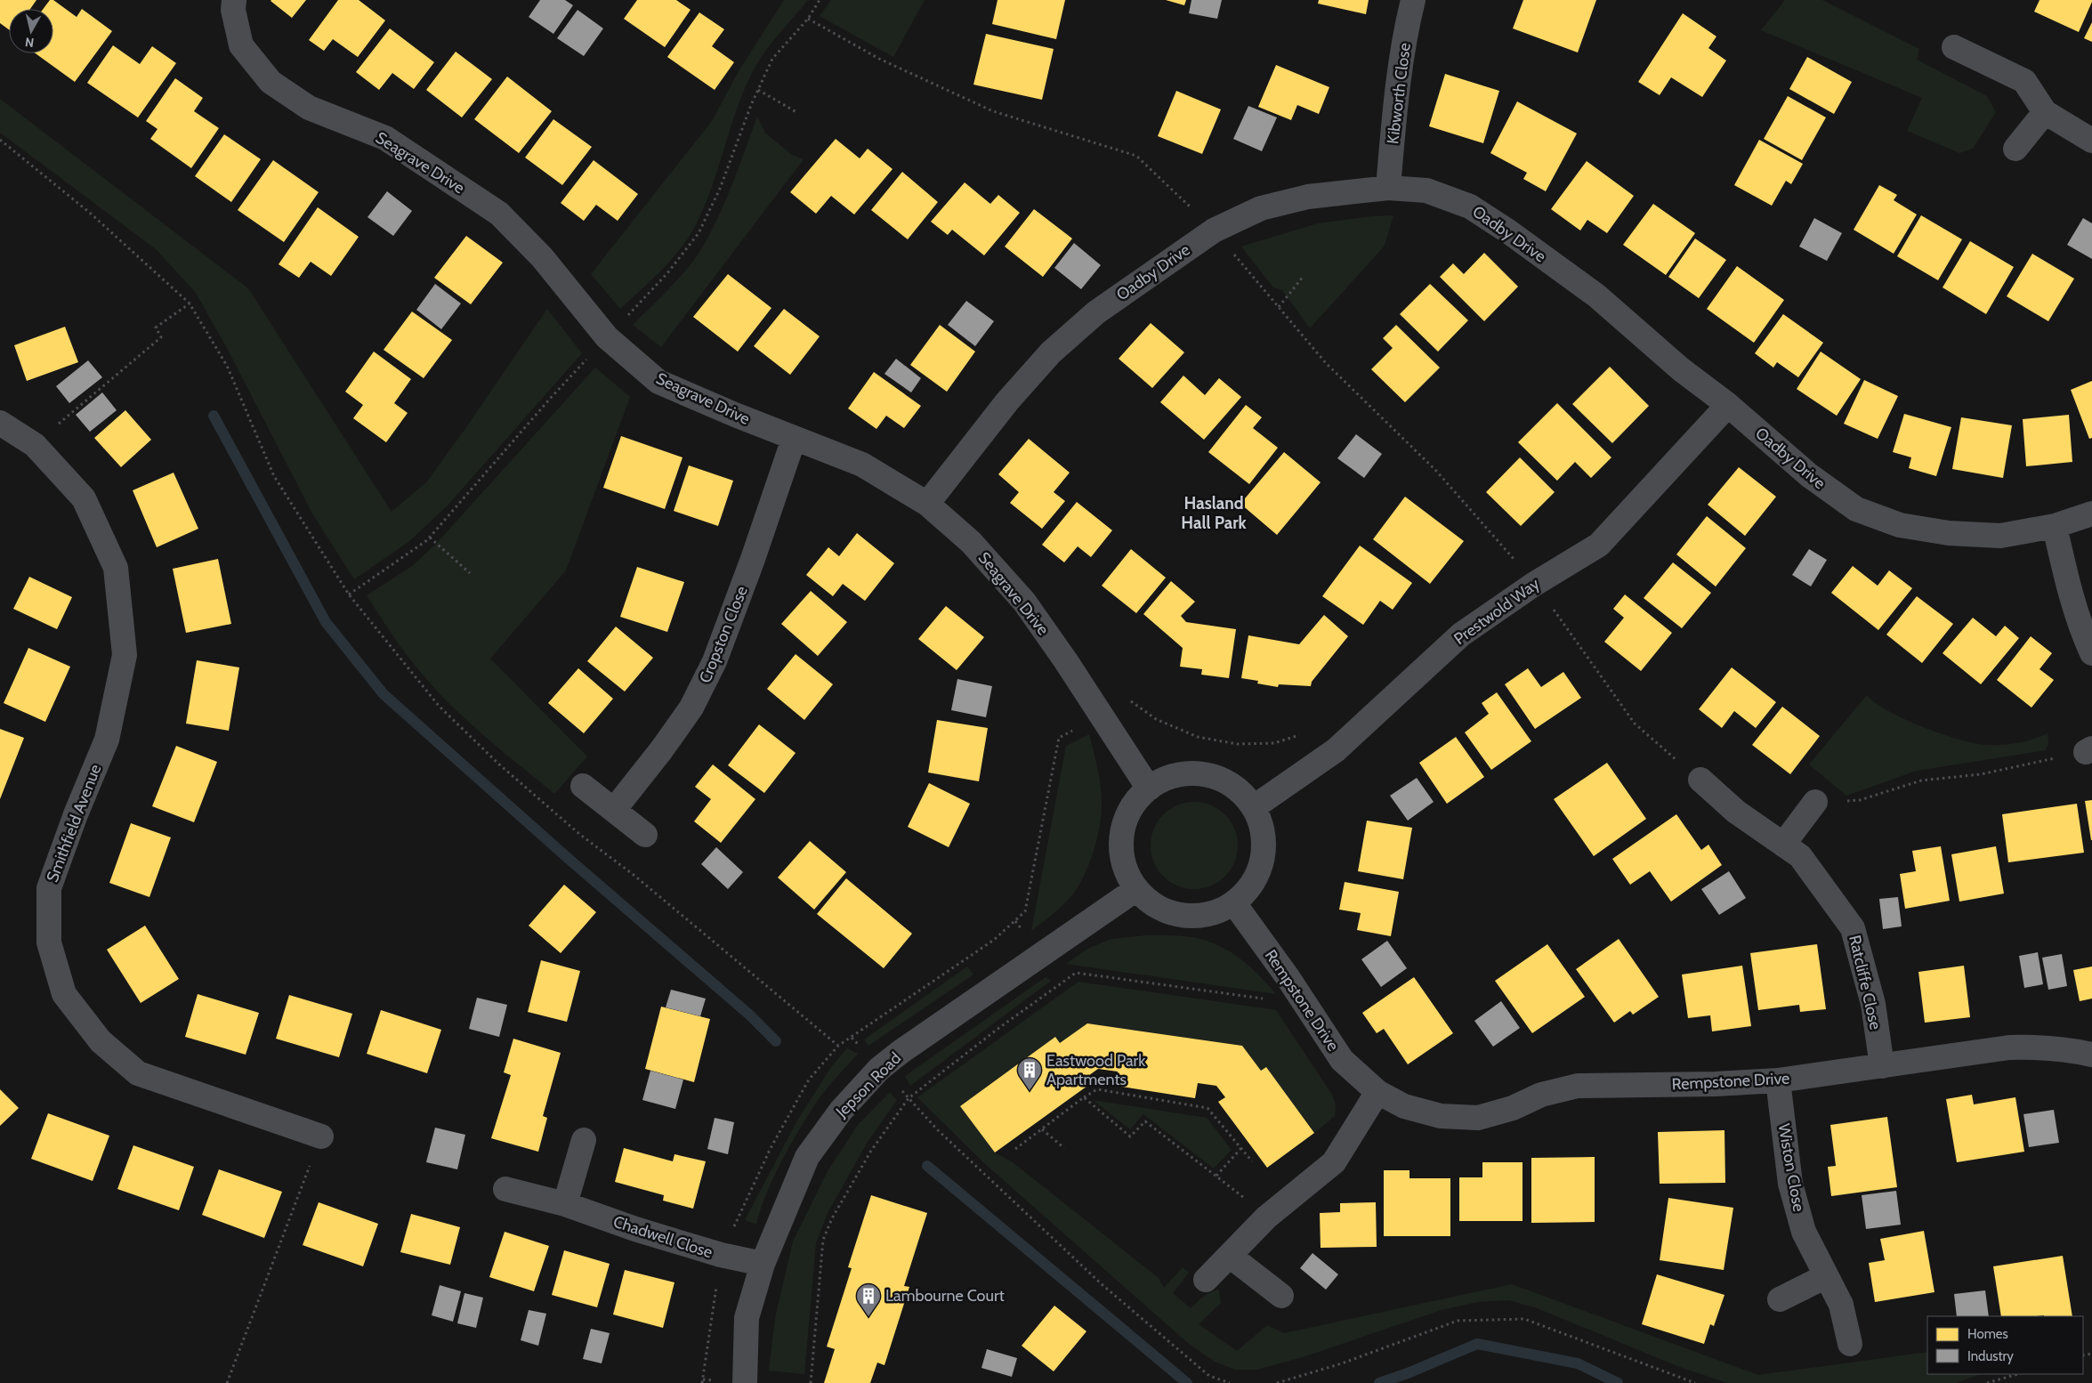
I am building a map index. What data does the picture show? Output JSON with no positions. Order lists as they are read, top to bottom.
{
  "streets": {
    "street": [
      "Kibworth Close",
      "Seagrave Drive",
      "Oadby Drive",
      "Prestwold Way",
      "Cropston Close",
      "Smithfield Avenue",
      "Ratcliffe Close",
      "Rempstone Drive",
      "Jepson Road",
      "Wiston Close",
      "Chadwell Close"
    ]
  },
  "crossings": [
    ["Kibworth Close", "Oadby Drive"],
    ["Seagrave Drive", "Oadby Drive"],
    ["Seagrave Drive", "Prestwold Way"],
    ["Seagrave Drive", "Cropston Close"],
    ["Seagrave Drive", "Rempstone Drive"],
    ["Seagrave Drive", "Jepson Road"],
    ["Oadby Drive", "Prestwold Way"],
    ["Prestwold Way", "Rempstone Drive"],
    ["Prestwold Way", "Jepson Road"],
    ["Ratcliffe Close", "Rempstone Drive"],
    ["Rempstone Drive", "Jepson Road"],
    ["Rempstone Drive", "Wiston Close"],
    ["Jepson Road", "Chadwell Close"]
  ],
  "districts": ["Hasland Hall Park"],
  "places": {
    "building": ["Eastwood Park Apartments", "Lambourne Court"]
  },
  "legend": ["Homes", "Industry"],
  "north": "bottom"
}
